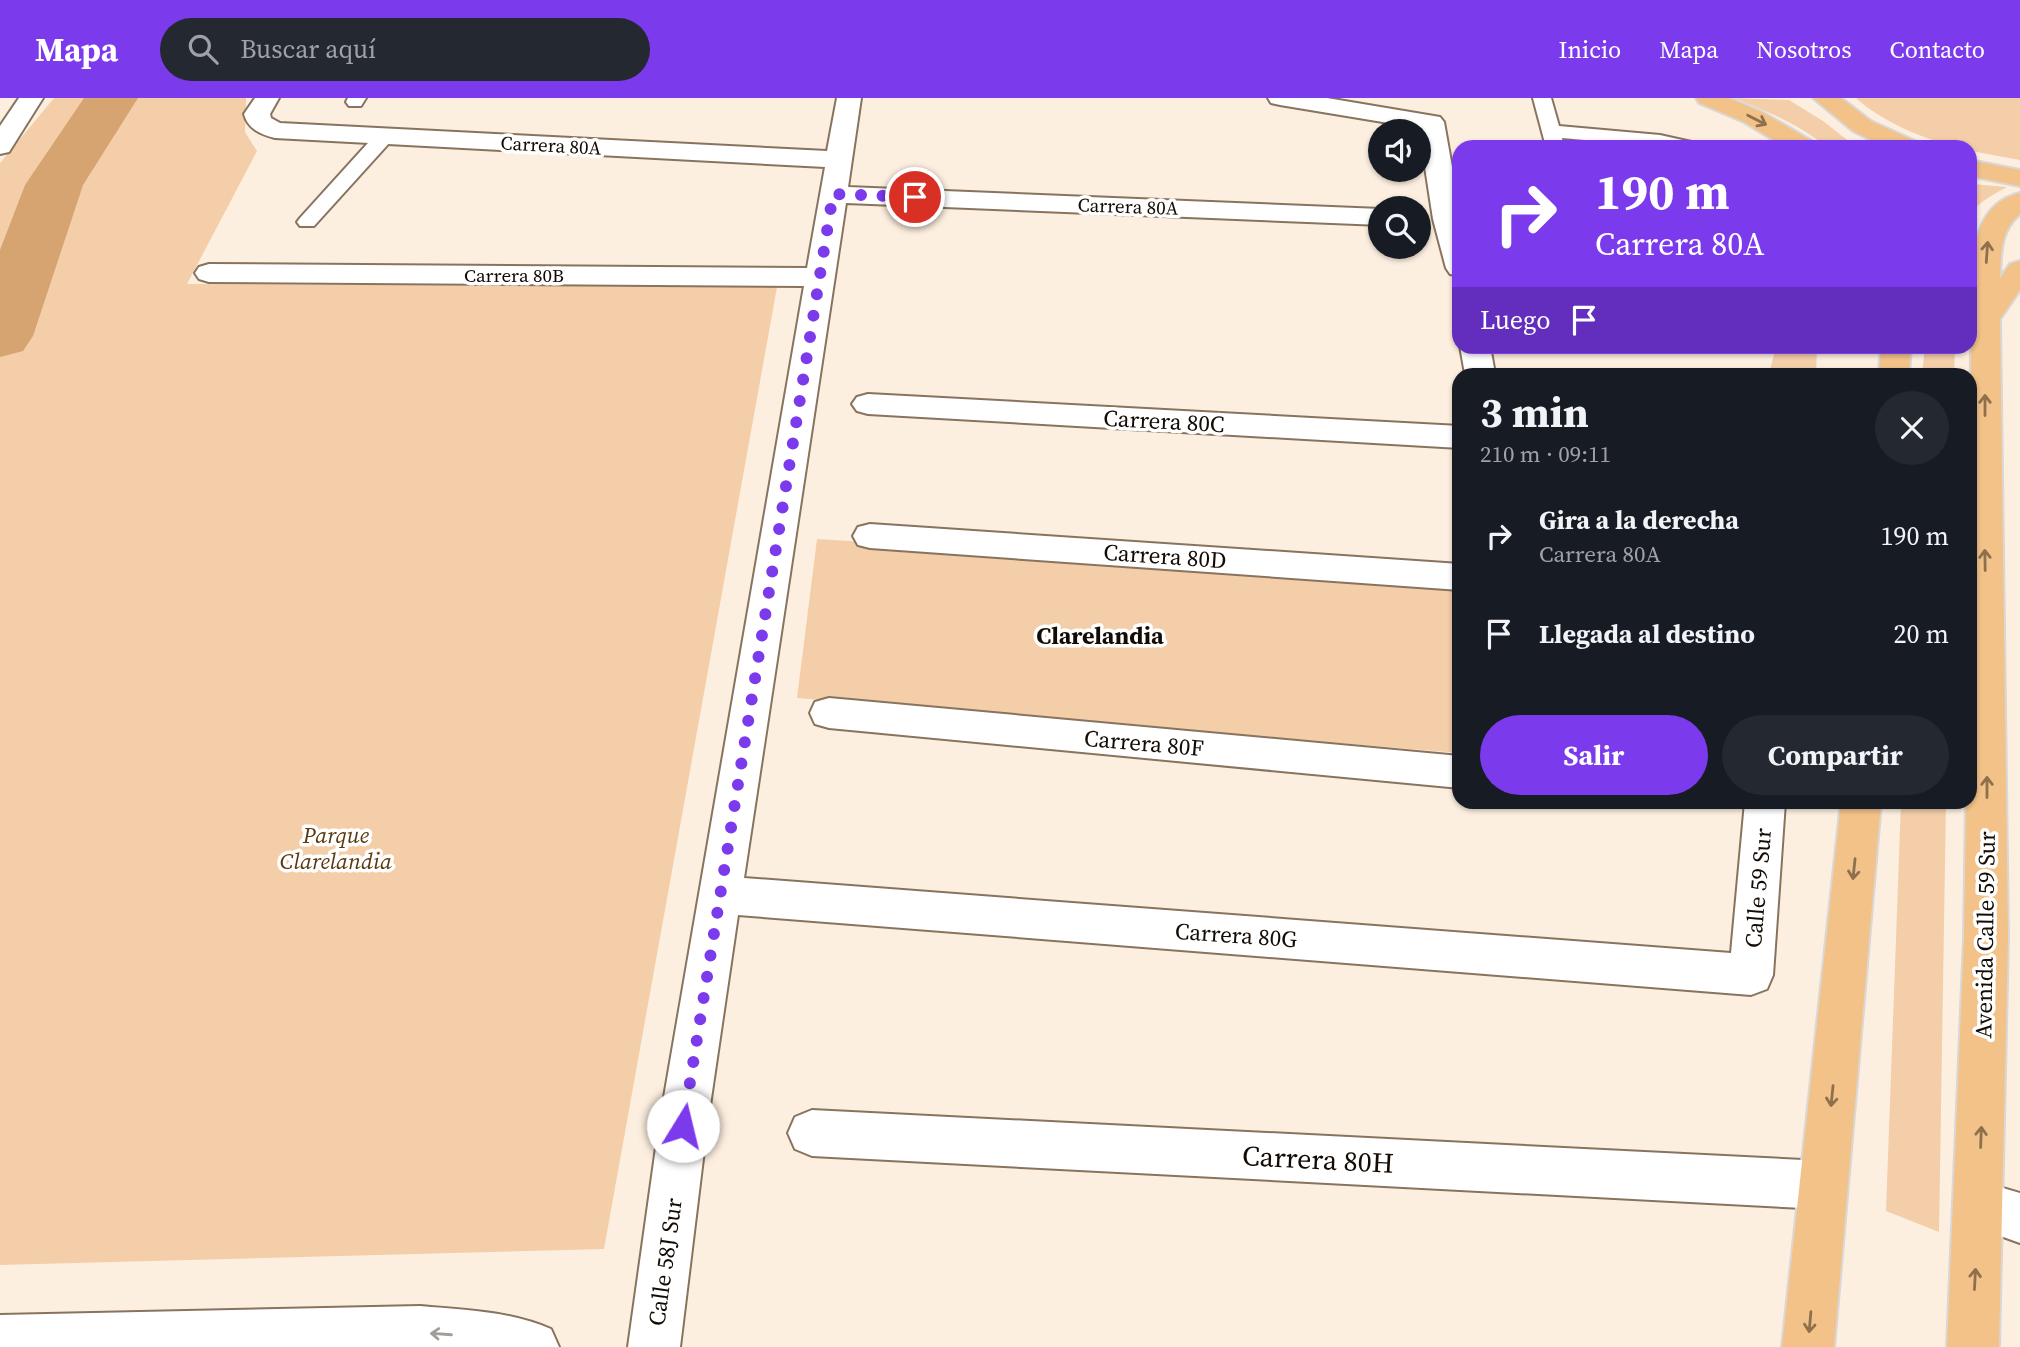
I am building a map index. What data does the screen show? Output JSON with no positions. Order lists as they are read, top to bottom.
{
  "streets": {
    "main road": ["Avenida Calle 59 Sur"],
    "street": [
      "Carrera 80A",
      "Carrera 80B",
      "Carrera 80C",
      "Carrera 80D",
      "Carrera 80F",
      "Calle 59 Sur",
      "Carrera 80G",
      "Carrera 80H",
      "Calle 58J Sur"
    ]
  },
  "crossings": [
    ["Carrera 80A", "Calle 58J Sur"],
    ["Carrera 80B", "Calle 58J Sur"],
    ["Calle 59 Sur", "Carrera 80G"],
    ["Carrera 80G", "Calle 58J Sur"]
  ],
  "districts": ["Clarelandia"],
  "parks": ["Parque Clarelandia"],
  "page": {
    "header": "Mapa",
    "search": "Buscar aquí",
    "nav": [
      "Inicio",
      "Mapa",
      "Nosotros",
      "Contacto"
    ],
    "turn": ["190 m", "Carrera 80A"],
    "then": "Luego",
    "heading": ["3 min", "210 m · 09:11"],
    "list": [
      {
        "name": "Gira a la derecha",
        "note": "Carrera 80A",
        "value": "190 m"
      },
      {
        "name": "Llegada al destino",
        "value": "20 m"
      }
    ],
    "buttons": ["Salir", "Compartir"]
  }
}
